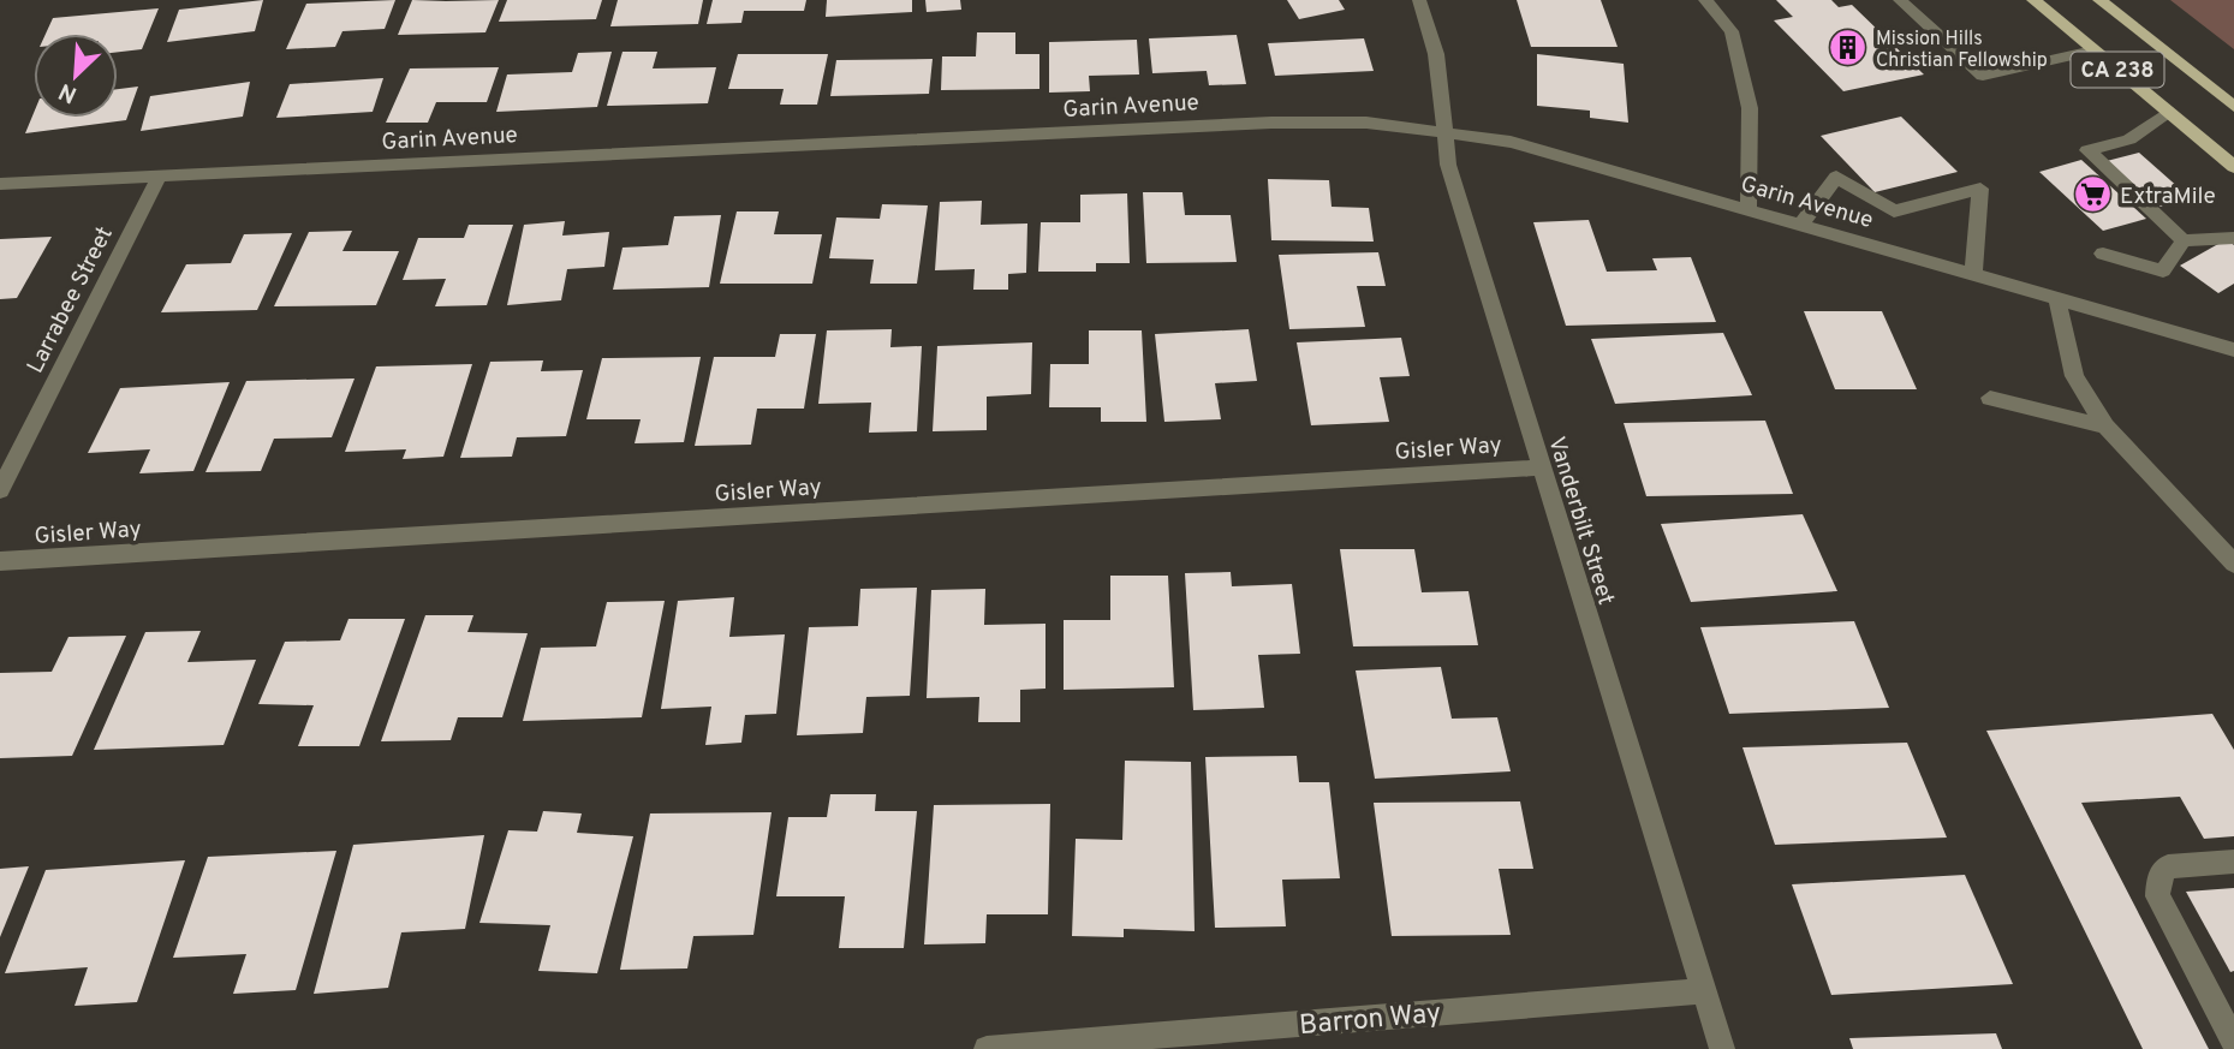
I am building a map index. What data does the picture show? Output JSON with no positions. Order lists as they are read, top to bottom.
{
  "streets": {
    "main road": ["CA 238"],
    "street": [
      "Garin Avenue",
      "Larrabee Street",
      "Gisler Way",
      "Vanderbilt Street",
      "Barron Way"
    ]
  },
  "crossings": [
    ["Garin Avenue", "Larrabee Street"],
    ["Garin Avenue", "Vanderbilt Street"],
    ["Gisler Way", "Vanderbilt Street"],
    ["Vanderbilt Street", "Barron Way"]
  ],
  "places": {
    "building": ["Mission Hills Christian Fellowship"],
    "supermarket": ["ExtraMile"]
  },
  "north": "bottom left"
}
